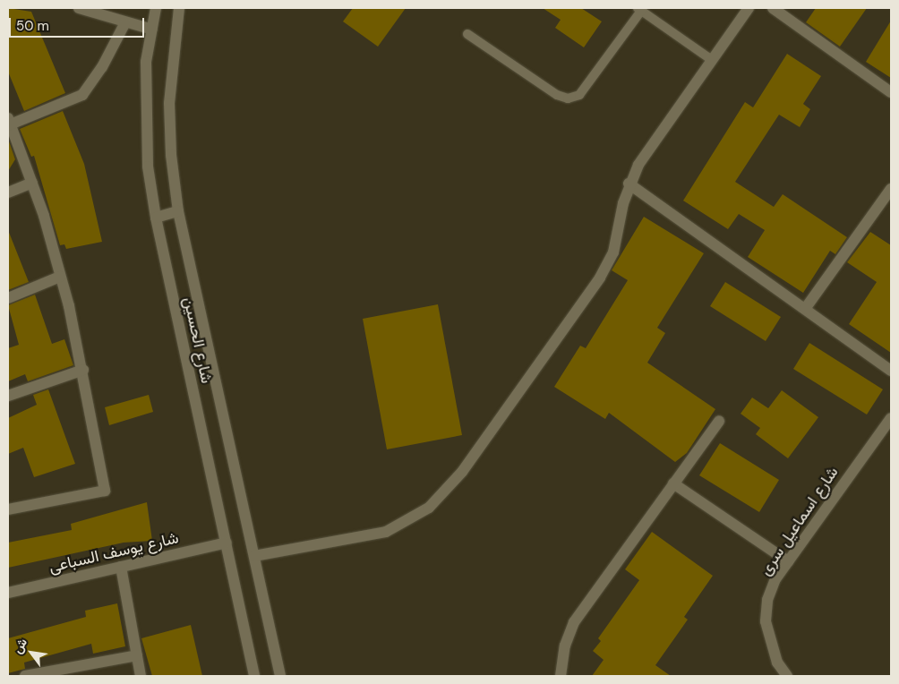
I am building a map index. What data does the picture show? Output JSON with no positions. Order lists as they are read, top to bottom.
{
  "streets": {
    "street": ["شارع الحسين", "شارع اسماعيل سرى", "شارع يوسف السباعى"]
  },
  "crossings": [
    ["شارع الحسين", "شارع يوسف السباعى"]
  ],
  "scale_bar": "50 m",
  "north": "top left"
}
